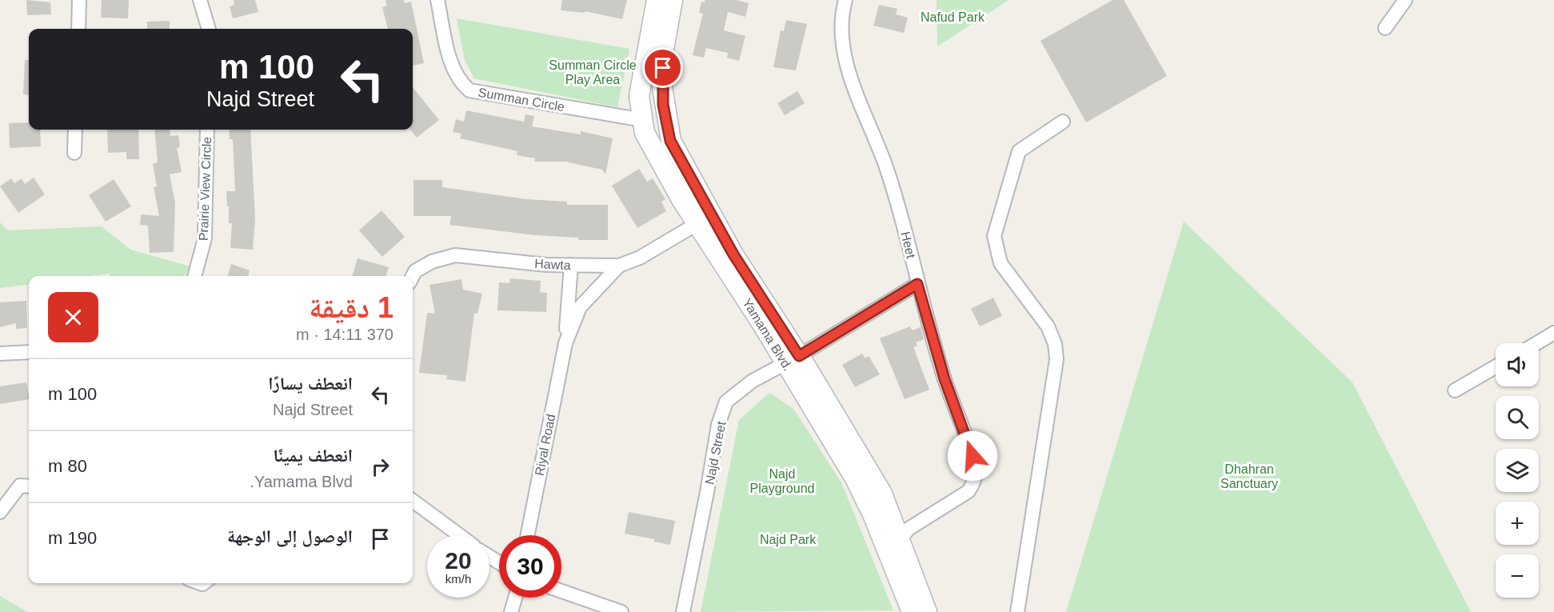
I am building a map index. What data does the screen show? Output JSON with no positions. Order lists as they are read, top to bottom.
{
  "streets": {
    "main road": ["Yamama Blvd."],
    "street": [
      "Summan Circle",
      "Prairie View Circle",
      "Heet",
      "Hawta",
      "Riyal Road",
      "Najd Street"
    ]
  },
  "crossings": [
    ["Summan Circle", "Yamama Blvd."],
    ["Heet", "Yamama Blvd."],
    ["Heet", "Najd Street"],
    ["Hawta", "Yamama Blvd."],
    ["Hawta", "Riyal Road"],
    ["Yamama Blvd.", "Najd Street"]
  ],
  "parks": [
    "Nafud Park",
    "Summan Circle Play Area",
    "Dhahran Sanctuary",
    "Najd Playground",
    "Najd Park"
  ],
  "page": {
    "turn": ["100 m", "Najd Street"],
    "heading": ["1 دقيقة", "370 m · 14:11"],
    "map_buttons": ["+", "−"],
    "list": [
      {
        "name": "انعطف يسارًا",
        "note": "Najd Street",
        "value": "100 m"
      },
      {
        "name": "انعطف يمينًا",
        "note": "Yamama Blvd.",
        "value": "80 m"
      },
      {
        "name": "الوصول إلى الوجهة",
        "value": "190 m"
      }
    ],
    "speed": "20 km/h",
    "limit": "30"
  }
}
